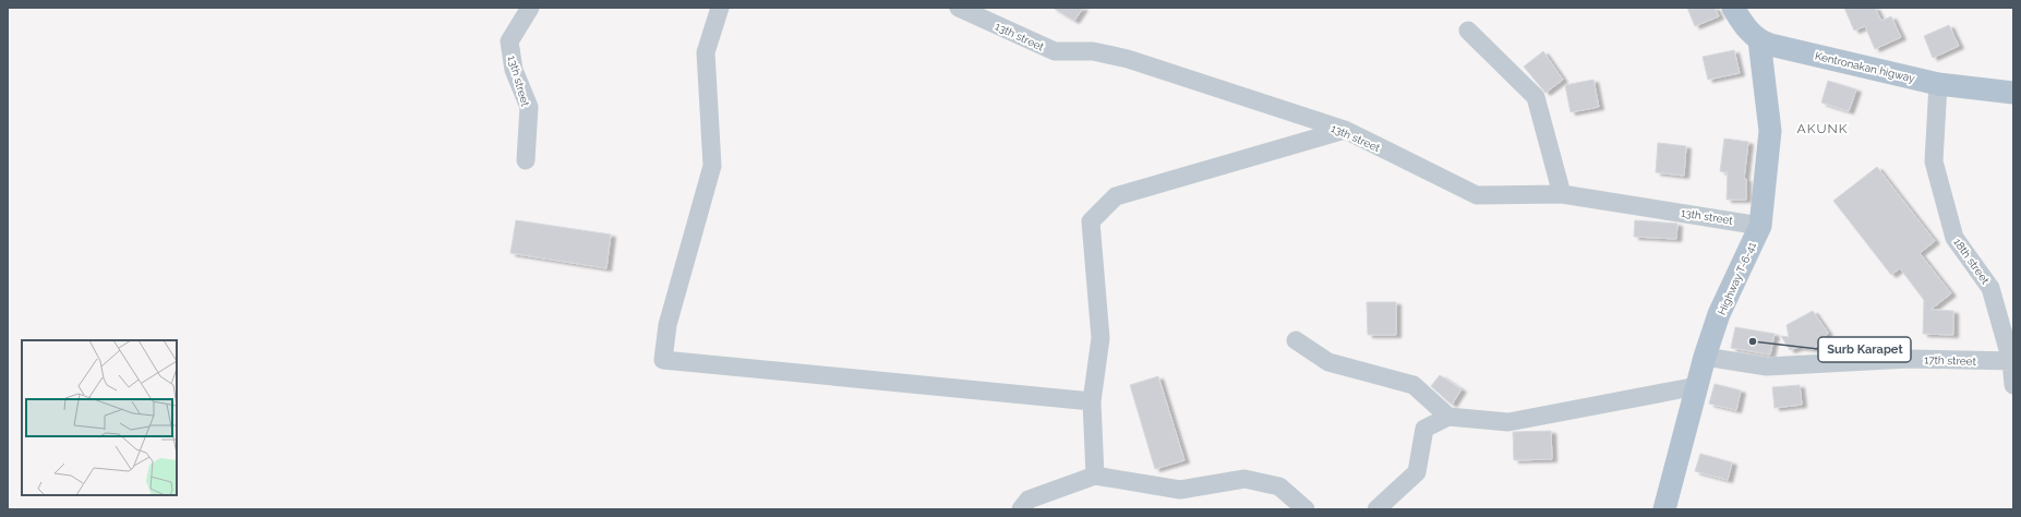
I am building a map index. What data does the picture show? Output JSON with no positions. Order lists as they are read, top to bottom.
{
  "streets": {
    "main road": ["Kentronakan higway", "Highway T-6-41"],
    "street": ["13th street", "18th street", "17th street"]
  },
  "crossings": [
    ["13th street", "Highway T-6-41"],
    ["Kentronakan higway", "18th street"],
    ["Kentronakan higway", "Highway T-6-41"],
    ["18th street", "17th street"],
    ["Highway T-6-41", "17th street"]
  ],
  "districts": ["AKUNK"],
  "places": ["Surb Karapet"]
}
